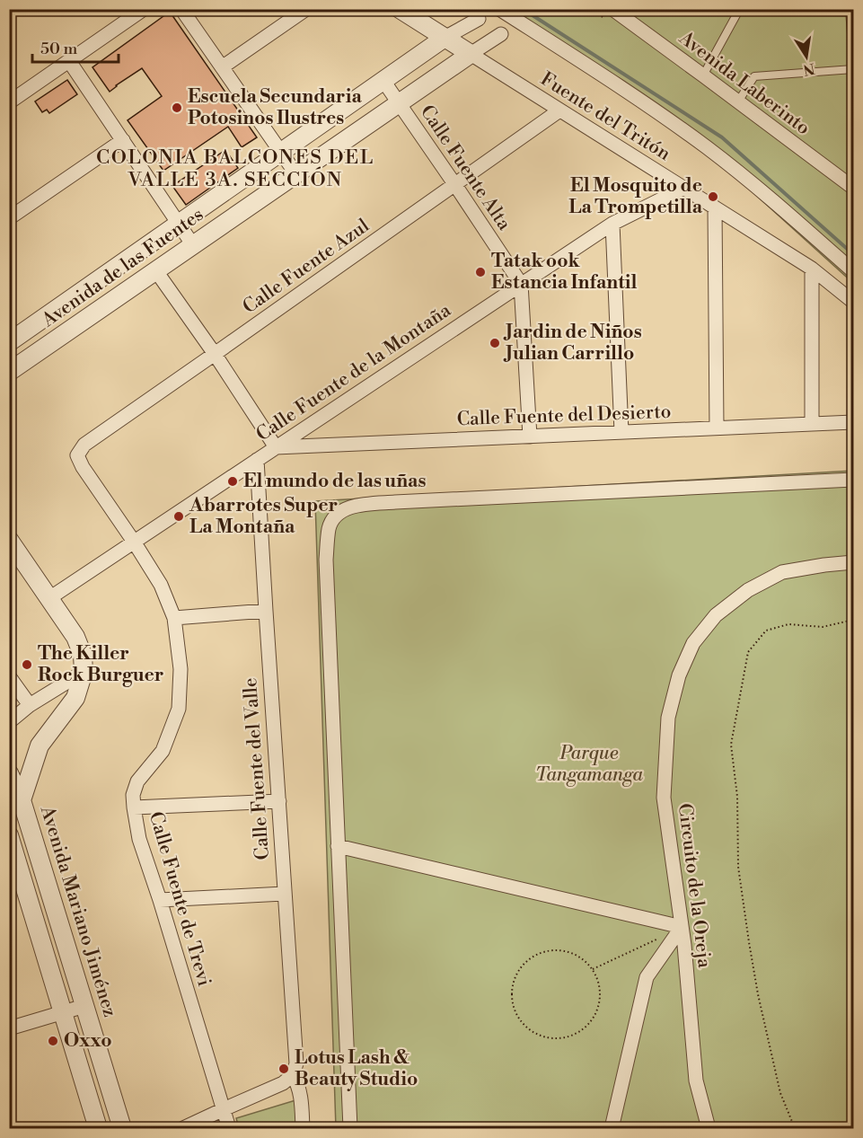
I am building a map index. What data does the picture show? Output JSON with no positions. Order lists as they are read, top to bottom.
{
  "streets": {
    "street": [
      "Avenida Laberinto",
      "Fuente del Tritón",
      "Calle Fuente Alta",
      "Calle Fuente Azul",
      "Avenida de las Fuentes",
      "Calle Fuente de la Montaña",
      "Calle Fuente del Desierto",
      "Calle Fuente del Valle",
      "Circuito de la Oreja",
      "Calle Fuente de Trevi",
      "Avenida Mariano Jiménez"
    ]
  },
  "crossings": [
    ["Fuente del Tritón", "Calle Fuente Azul"],
    ["Fuente del Tritón", "Avenida de las Fuentes"],
    ["Fuente del Tritón", "Calle Fuente de la Montaña"],
    ["Calle Fuente Alta", "Calle Fuente Azul"],
    ["Calle Fuente Alta", "Avenida de las Fuentes"],
    ["Calle Fuente Alta", "Calle Fuente de la Montaña"],
    ["Calle Fuente Azul", "Calle Fuente de Trevi"],
    ["Calle Fuente de la Montaña", "Calle Fuente del Desierto"],
    ["Calle Fuente de la Montaña", "Calle Fuente del Valle"],
    ["Calle Fuente de la Montaña", "Calle Fuente de Trevi"],
    ["Calle Fuente de la Montaña", "Avenida Mariano Jiménez"]
  ],
  "districts": ["COLONIA BALCONES DEL VALLE 3A. SECCIÓN"],
  "parks": ["Parque Tangamanga"],
  "places": [
    "Escuela Secundaria Potosinos Ilustres",
    "El Mosquito de La Trompetilla",
    "Tatak ook Estancia Infantil",
    "Jardin de Niños Julian Carrillo",
    "El mundo de las uñas",
    "Abarrotes Super La Montaña",
    "The Killer Rock Burguer",
    "Oxxo",
    "Lotus Lash & Beauty Studio"
  ],
  "scale_bar": "50 m",
  "north": "bottom"
}
